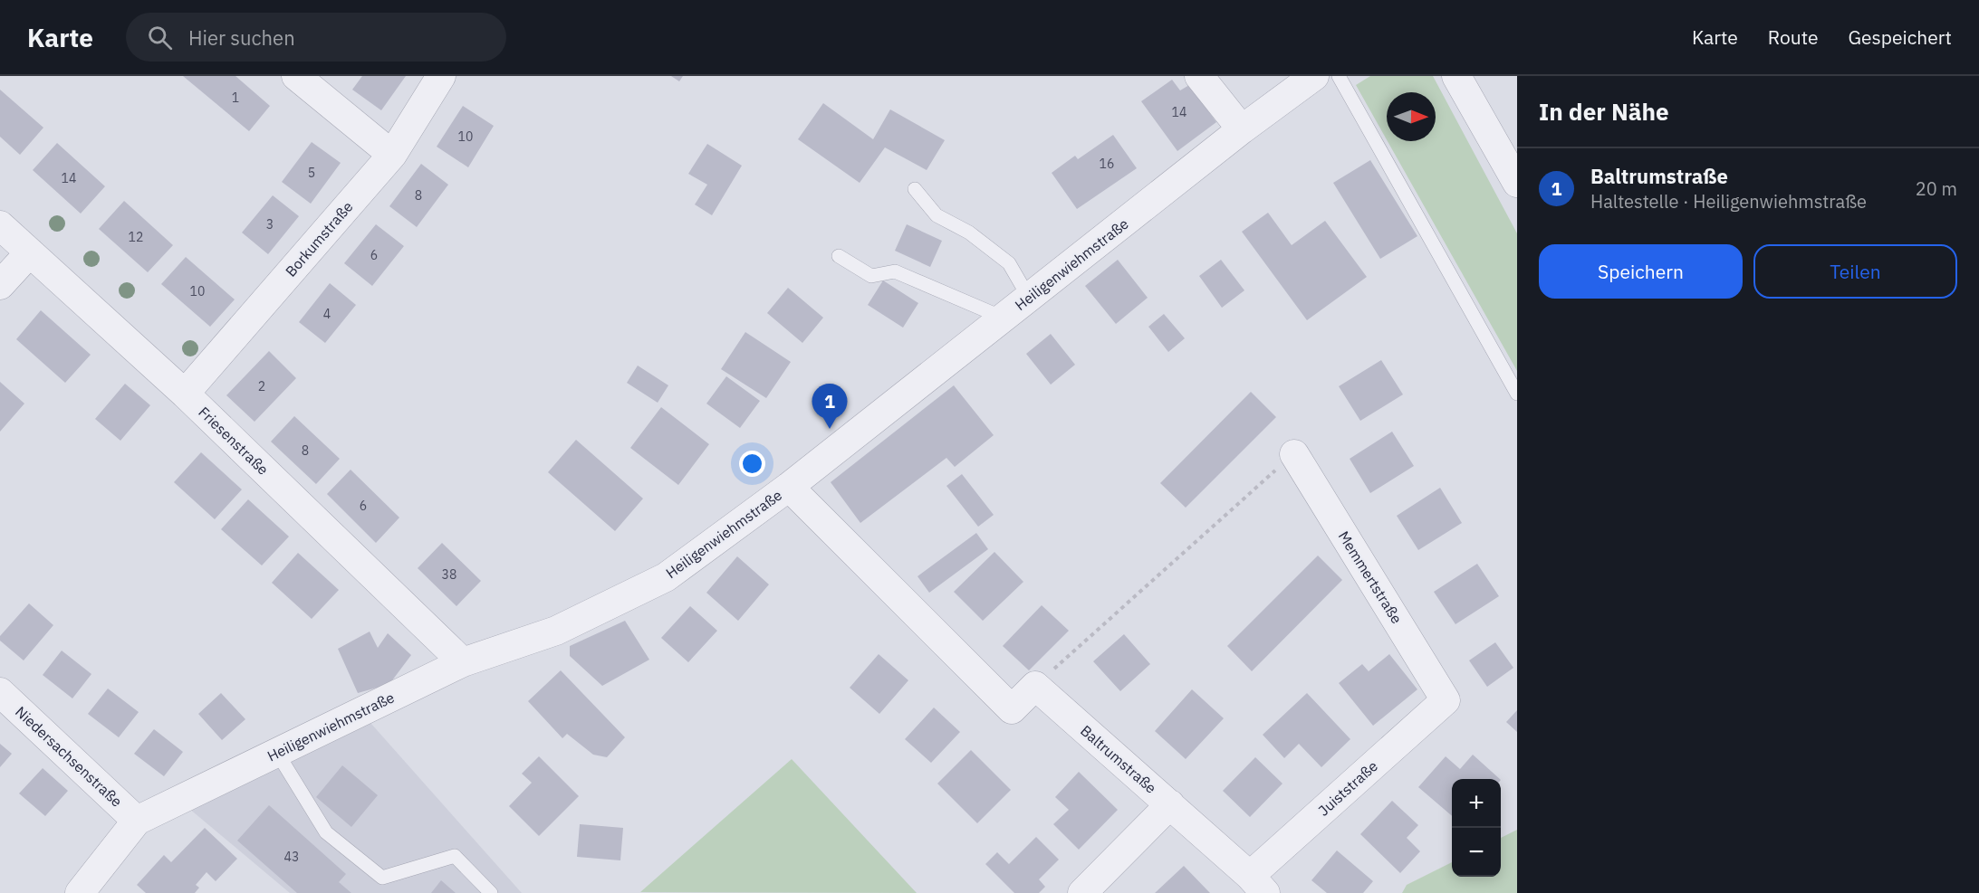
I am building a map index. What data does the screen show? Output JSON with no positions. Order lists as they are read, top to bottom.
{
  "streets": {
    "street": [
      "Borkumstraße",
      "Heiligenwiehmstraße",
      "Friesenstraße",
      "Memmertstraße",
      "Niedersachsenstraße",
      "Baltrumstraße",
      "Juiststraße"
    ]
  },
  "crossings": [
    ["Borkumstraße", "Friesenstraße"],
    ["Heiligenwiehmstraße", "Friesenstraße"],
    ["Heiligenwiehmstraße", "Niedersachsenstraße"],
    ["Memmertstraße", "Juiststraße"],
    ["Baltrumstraße", "Juiststraße"]
  ],
  "house_numbers": [
    "1",
    "14",
    "10",
    "16",
    "5",
    "14",
    "8",
    "3",
    "12",
    "6",
    "10",
    "4",
    "2",
    "8",
    "6",
    "38",
    "43"
  ],
  "north": "right",
  "page": {
    "header": "Karte",
    "search": "Hier suchen",
    "nav": ["Karte", "Route", "Gespeichert"],
    "heading": "In der Nähe",
    "list": [
      {
        "mark": "1",
        "name": "Baltrumstraße",
        "note": "Haltestelle · Heiligenwiehmstraße",
        "value": "20 m"
      }
    ],
    "buttons": ["Speichern", "Teilen"],
    "pins": "1",
    "map_buttons": ["+", "−"]
  }
}
